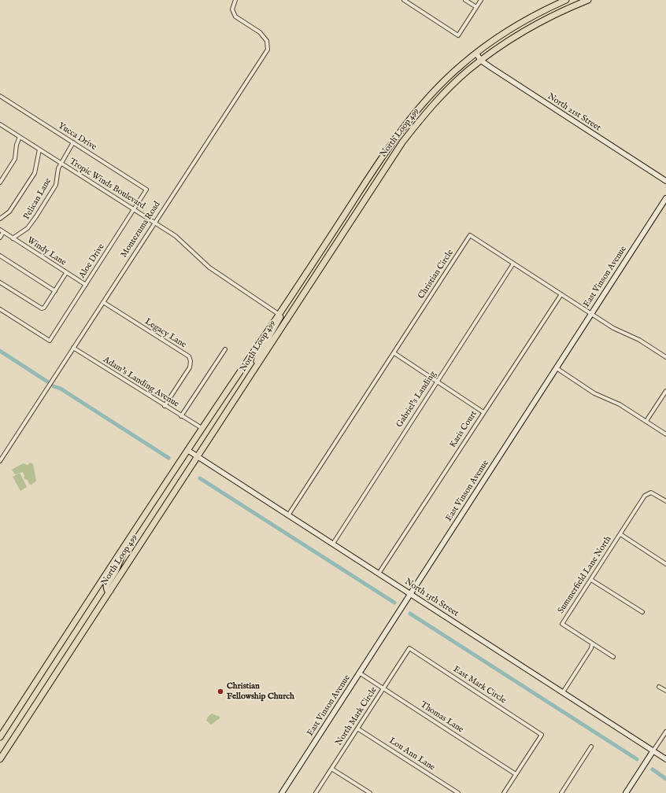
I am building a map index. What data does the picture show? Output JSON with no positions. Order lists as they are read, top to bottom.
{
  "streets": {
    "main road": ["North Loop 499"],
    "street": [
      "North 21st Street",
      "Yucca Drive",
      "Tropic Winds Boulevard",
      "Pelican Lane",
      "Montezuma Road",
      "Windy Lane",
      "Aloe Drive",
      "Christian Circle",
      "East Vinson Avenue",
      "Legacy Lane",
      "Adam's Landing Avenue",
      "Gabriel's Landing",
      "Karis Court",
      "Summerfield Lane North",
      "North 13th Street",
      "East Mark Circle",
      "North Mark Circle",
      "Thomas Lane",
      "Lou Ann Lane"
    ]
  },
  "crossings": [
    ["North 21st Street", "North Loop 499"],
    ["North Loop 499", "Tropic Winds Boulevard"],
    ["North Loop 499", "Adam's Landing Avenue"],
    ["North Loop 499", "North 13th Street"],
    ["Yucca Drive", "Pelican Lane"],
    ["Yucca Drive", "Aloe Drive"],
    ["Tropic Winds Boulevard", "Pelican Lane"],
    ["Tropic Winds Boulevard", "Montezuma Road"],
    ["Tropic Winds Boulevard", "Aloe Drive"],
    ["Pelican Lane", "Windy Lane"],
    ["Montezuma Road", "Legacy Lane"],
    ["Montezuma Road", "Adam's Landing Avenue"],
    ["Windy Lane", "Aloe Drive"],
    ["Christian Circle", "East Vinson Avenue"],
    ["Christian Circle", "Gabriel's Landing"],
    ["Christian Circle", "Karis Court"],
    ["Christian Circle", "North 13th Street"],
    ["East Vinson Avenue", "North 13th Street"],
    ["East Vinson Avenue", "Thomas Lane"],
    ["Legacy Lane", "Adam's Landing Avenue"],
    ["Gabriel's Landing", "North 13th Street"],
    ["Karis Court", "North 13th Street"],
    ["East Mark Circle", "North Mark Circle"],
    ["East Mark Circle", "Thomas Lane"],
    ["North Mark Circle", "Thomas Lane"],
    ["North Mark Circle", "Lou Ann Lane"]
  ],
  "places": ["Christian Fellowship Church"]
}
